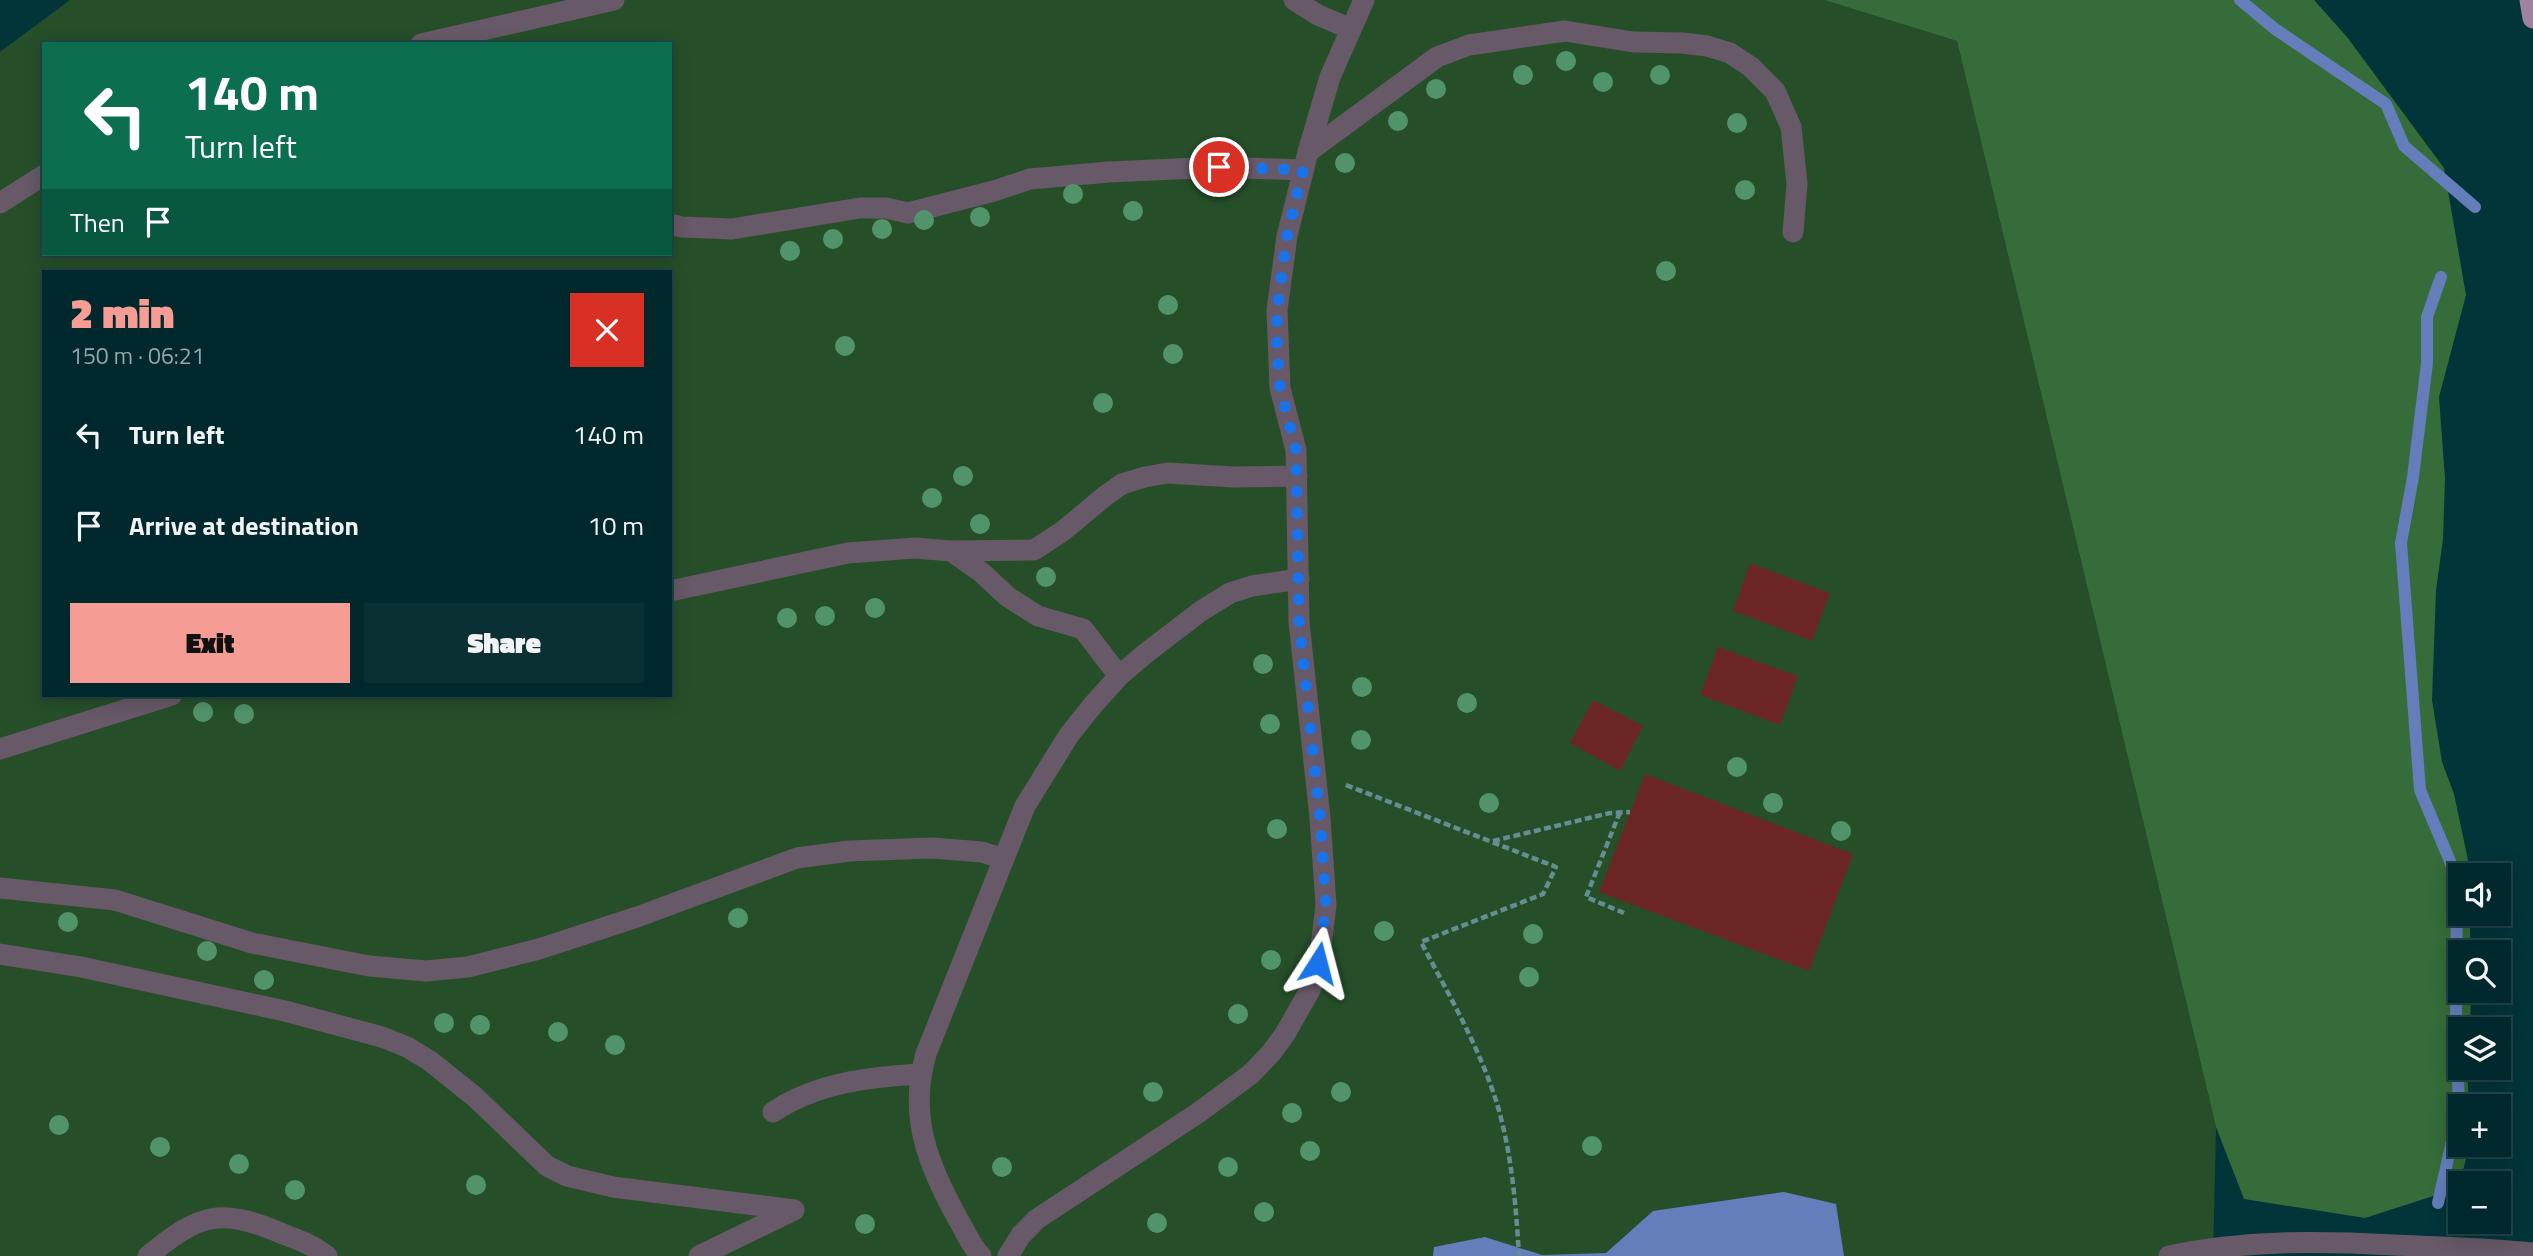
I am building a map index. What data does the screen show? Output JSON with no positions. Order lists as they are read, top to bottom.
{
  "page": {
    "turn": ["140 m", "Turn left"],
    "then": "Then",
    "heading": ["2 min", "150 m · 06:21"],
    "list": [
      {
        "name": "Turn left",
        "value": "140 m"
      },
      {
        "name": "Arrive at destination",
        "value": "10 m"
      }
    ],
    "buttons": ["Exit", "Share"],
    "map_buttons": ["+", "−"]
  }
}
